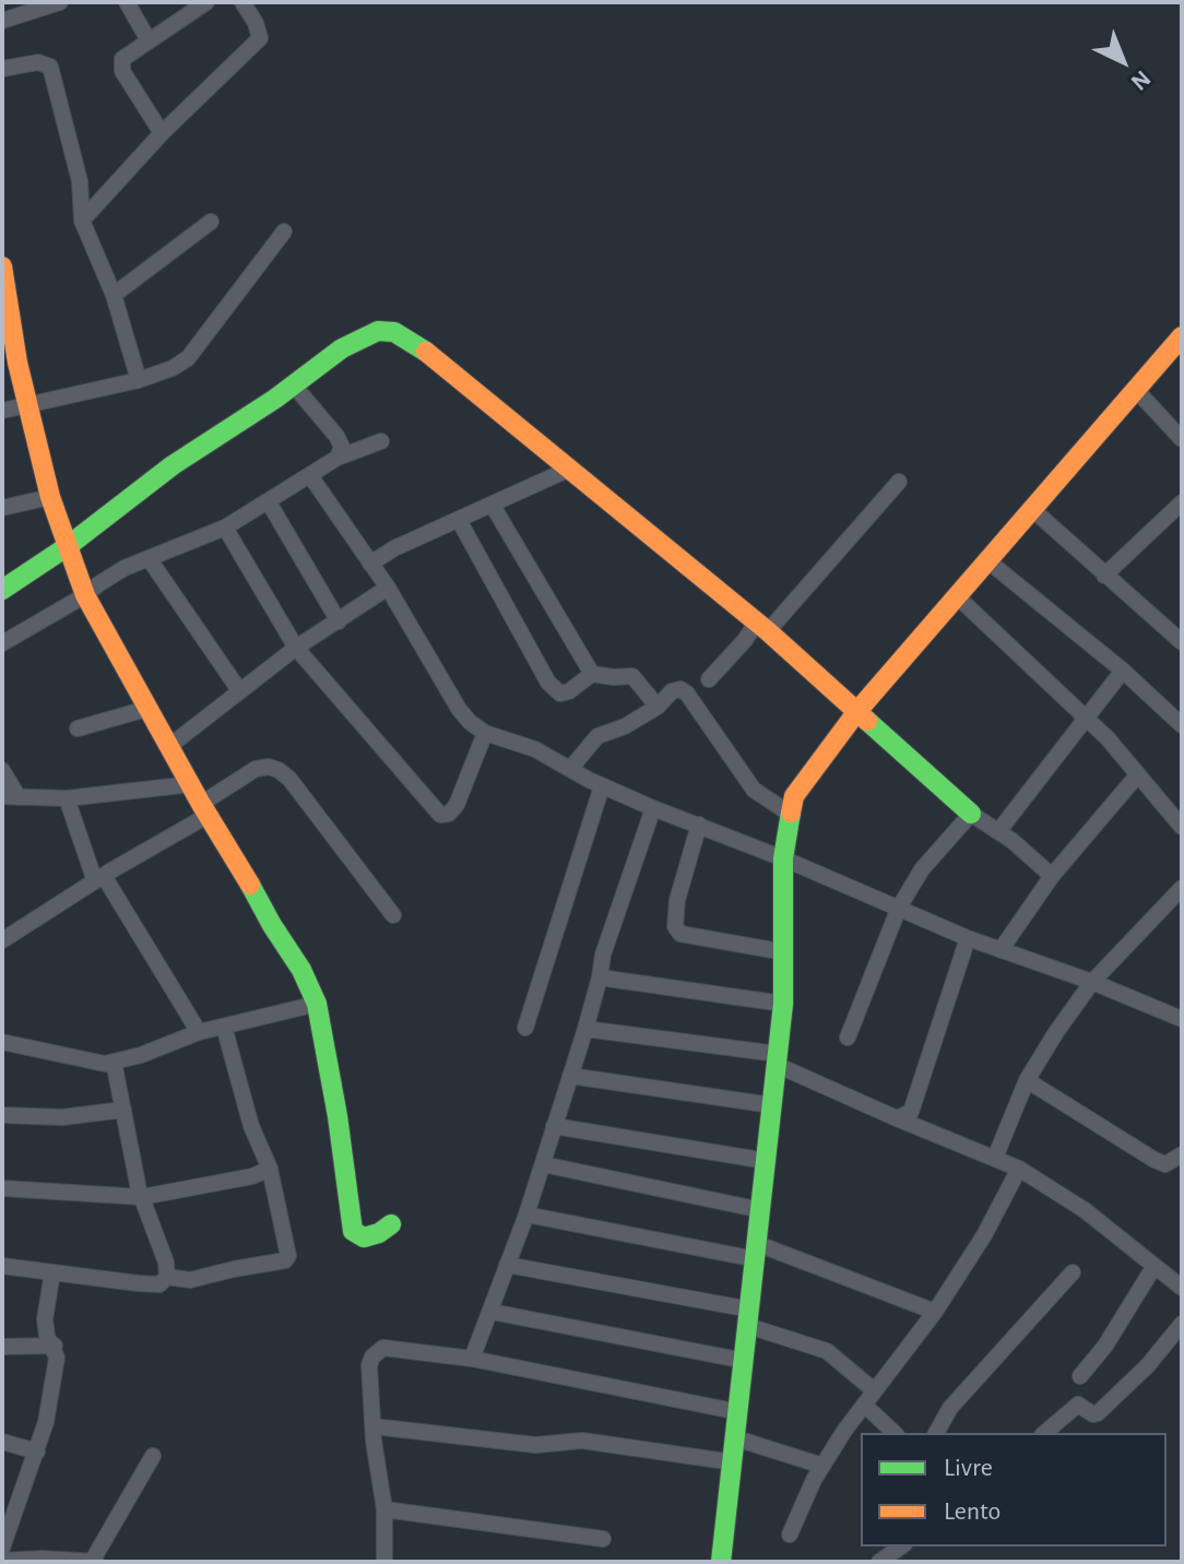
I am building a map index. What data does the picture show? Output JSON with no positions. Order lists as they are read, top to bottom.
{
  "legend": ["Livre", "Lento"],
  "north": "bottom right"
}
